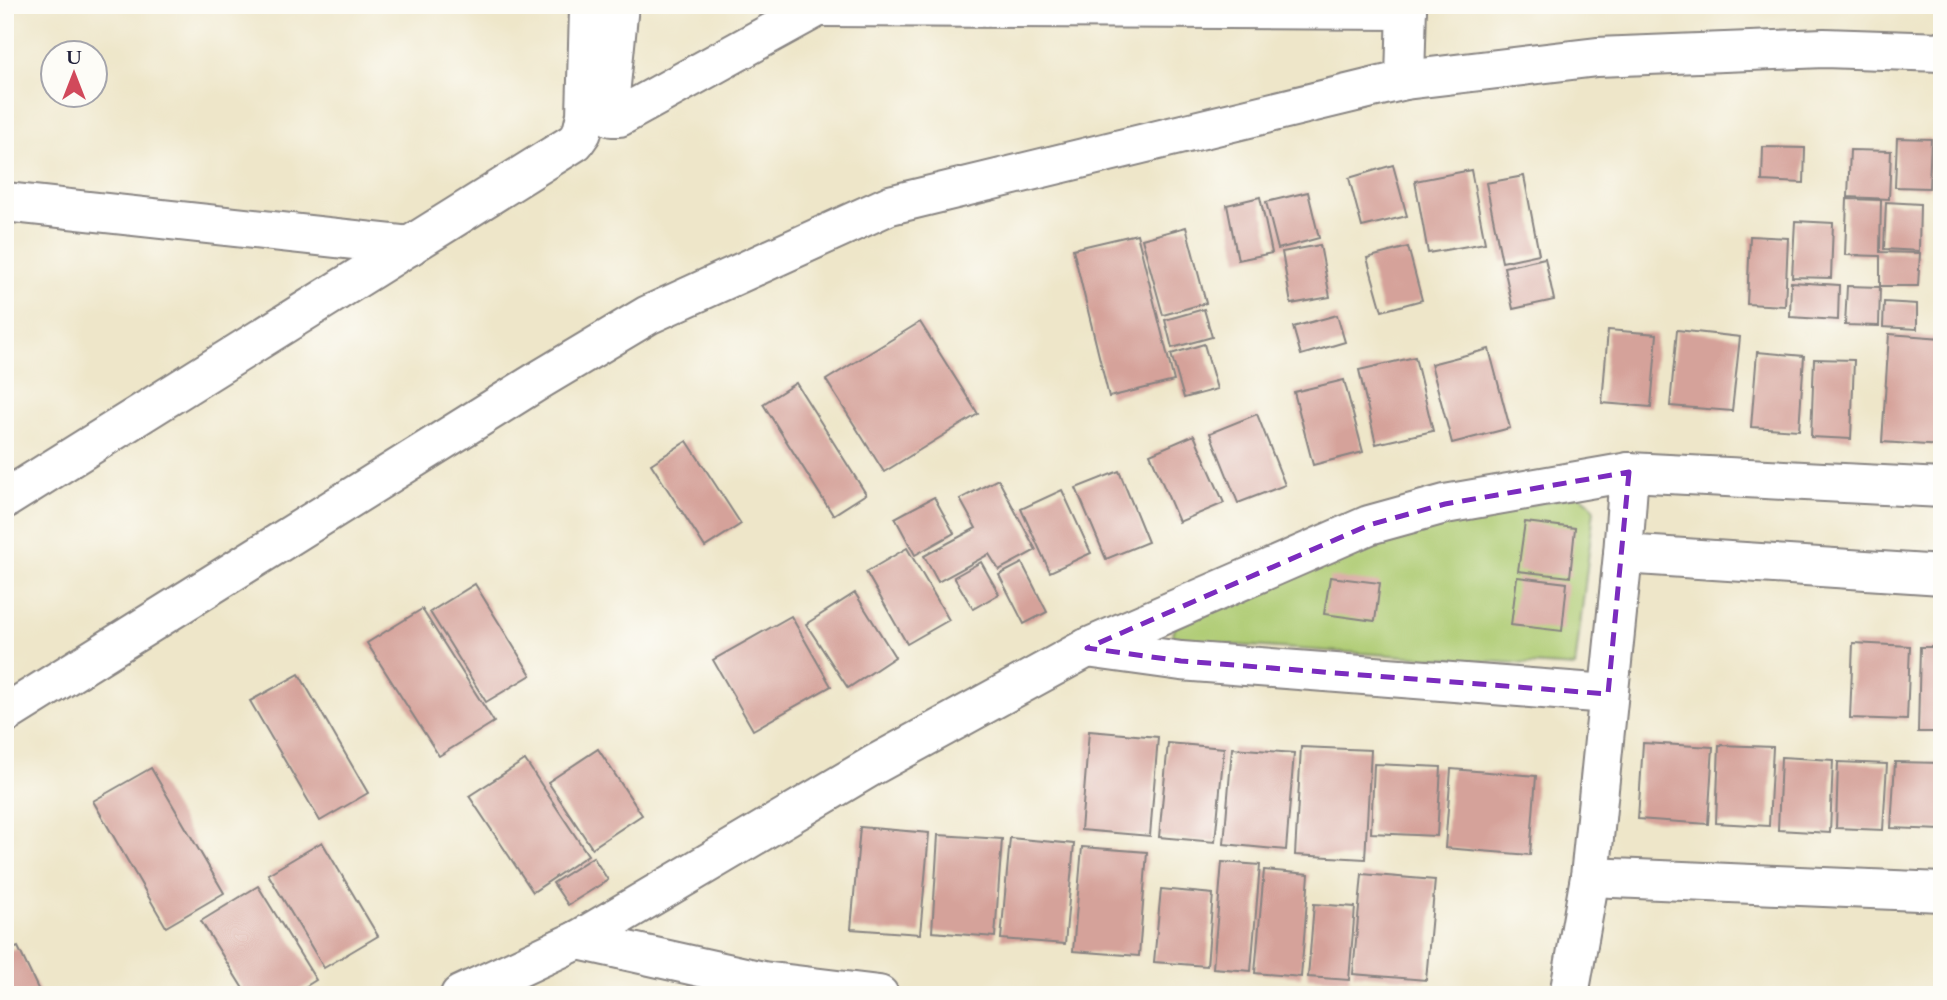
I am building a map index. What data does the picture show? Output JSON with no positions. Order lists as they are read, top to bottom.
{
  "north": "top"
}
